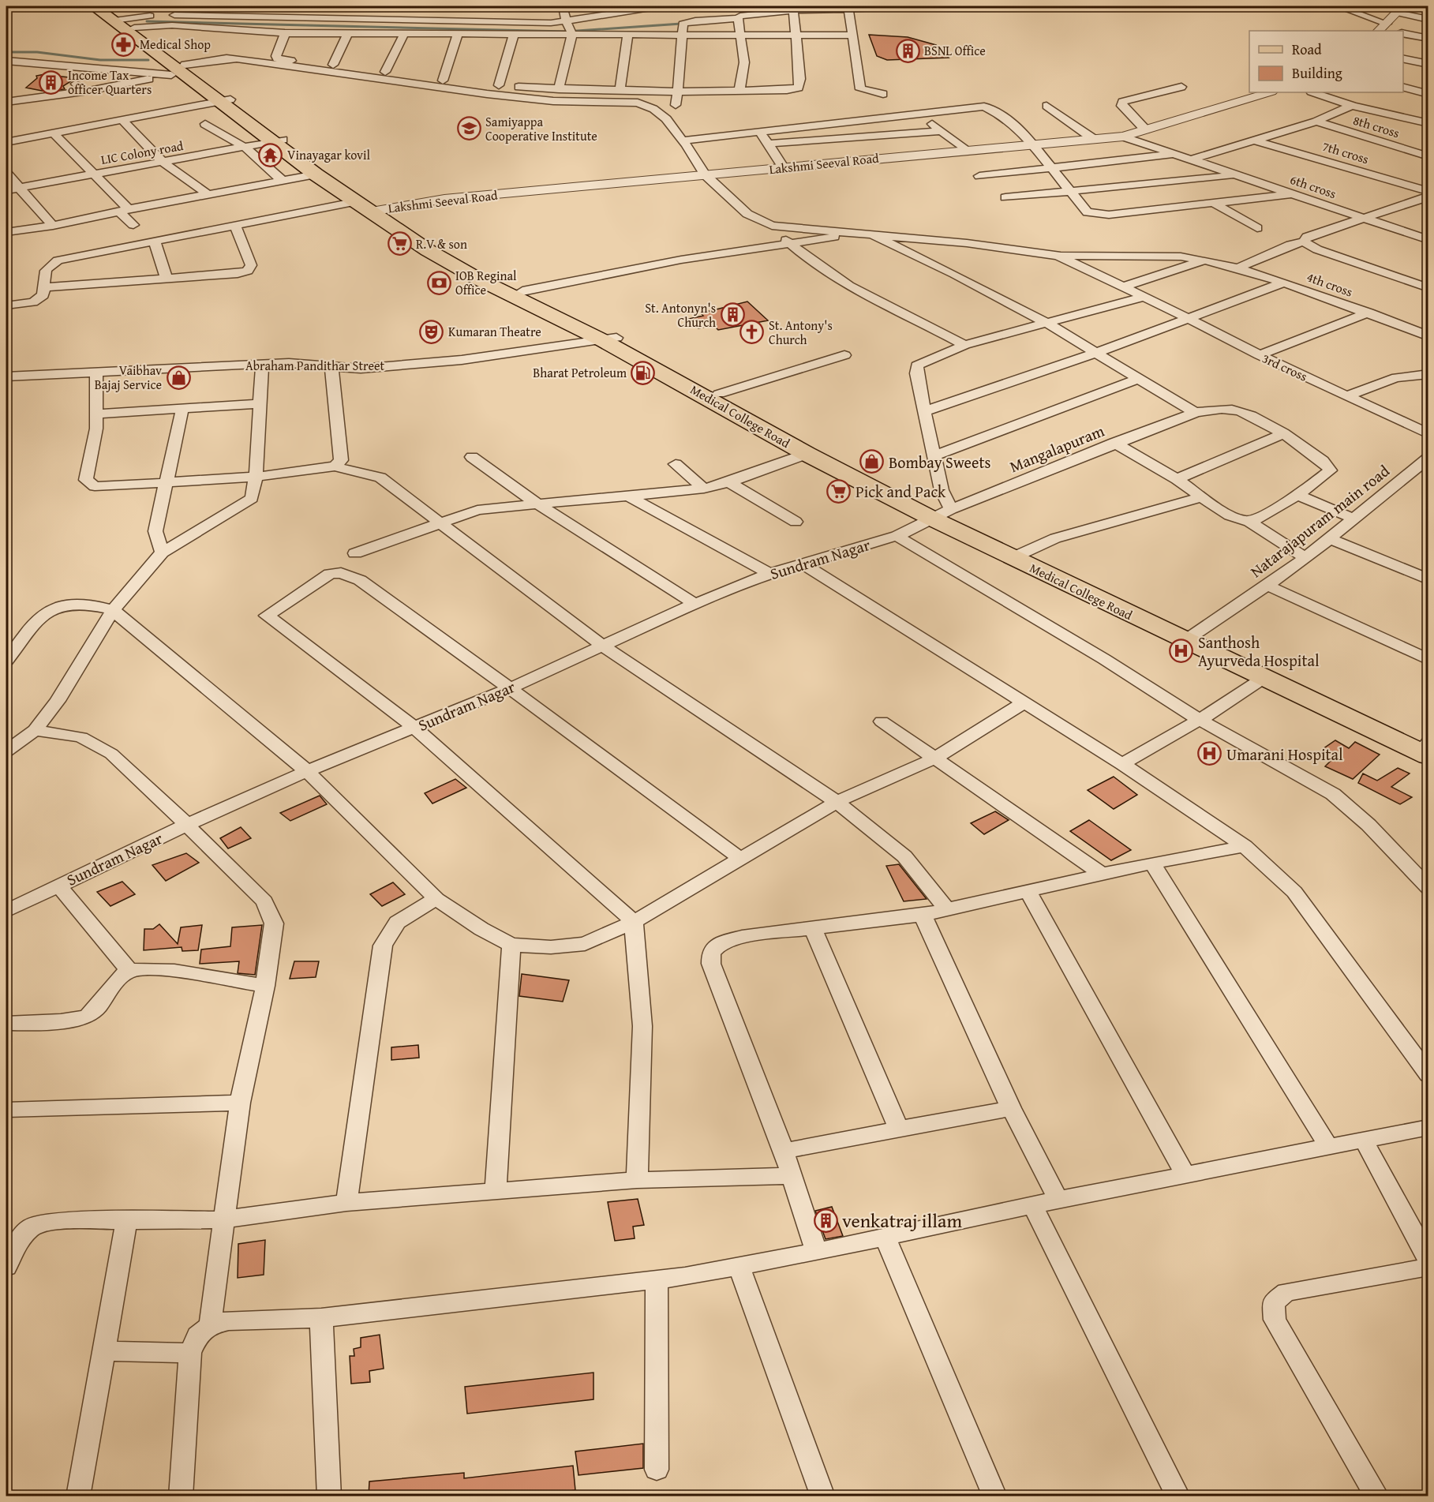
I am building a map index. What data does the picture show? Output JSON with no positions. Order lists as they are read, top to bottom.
{
  "streets": {
    "main road": ["Medical College Road"],
    "street": [
      "8th cross",
      "LIC Colony road",
      "7th cross",
      "Lakshmi Seeval Road",
      "6th cross",
      "4th cross",
      "Abraham Pandithar Street",
      "3rd cross",
      "Mangalapuram",
      "Natarajapuram main road",
      "Sundram Nagar"
    ]
  },
  "crossings": [
    ["LIC Colony road", "Medical College Road"],
    ["Lakshmi Seeval Road", "6th cross"],
    ["Lakshmi Seeval Road", "Medical College Road"],
    ["4th cross", "3rd cross"],
    ["Abraham Pandithar Street", "Medical College Road"],
    ["Medical College Road", "Mangalapuram"],
    ["Medical College Road", "Natarajapuram main road"],
    ["Medical College Road", "Sundram Nagar"],
    ["Mangalapuram", "Sundram Nagar"]
  ],
  "places": {
    "pharmacy": ["Medical Shop"],
    "building": [
      "BSNL Office",
      "Income Tax officer Quarters",
      "St. Antonyn's Church",
      "venkatraj illam"
    ],
    "school or university": ["Samiyappa Cooperative Institute"],
    "temple": ["Vinayagar kovil"],
    "supermarket": ["R.V & son", "Pick and Pack"],
    "bank": ["IOB Reginal Office"],
    "theatre": ["Kumaran Theatre"],
    "church": ["St. Antony's Church"],
    "fuel station": ["Bharat Petroleum"],
    "shop": ["Vaibhav Bajaj Service", "Bombay Sweets"],
    "hospital": ["Santhosh Ayurveda Hospital", "Umarani Hospital"]
  },
  "legend": ["Road", "Building"]
}
